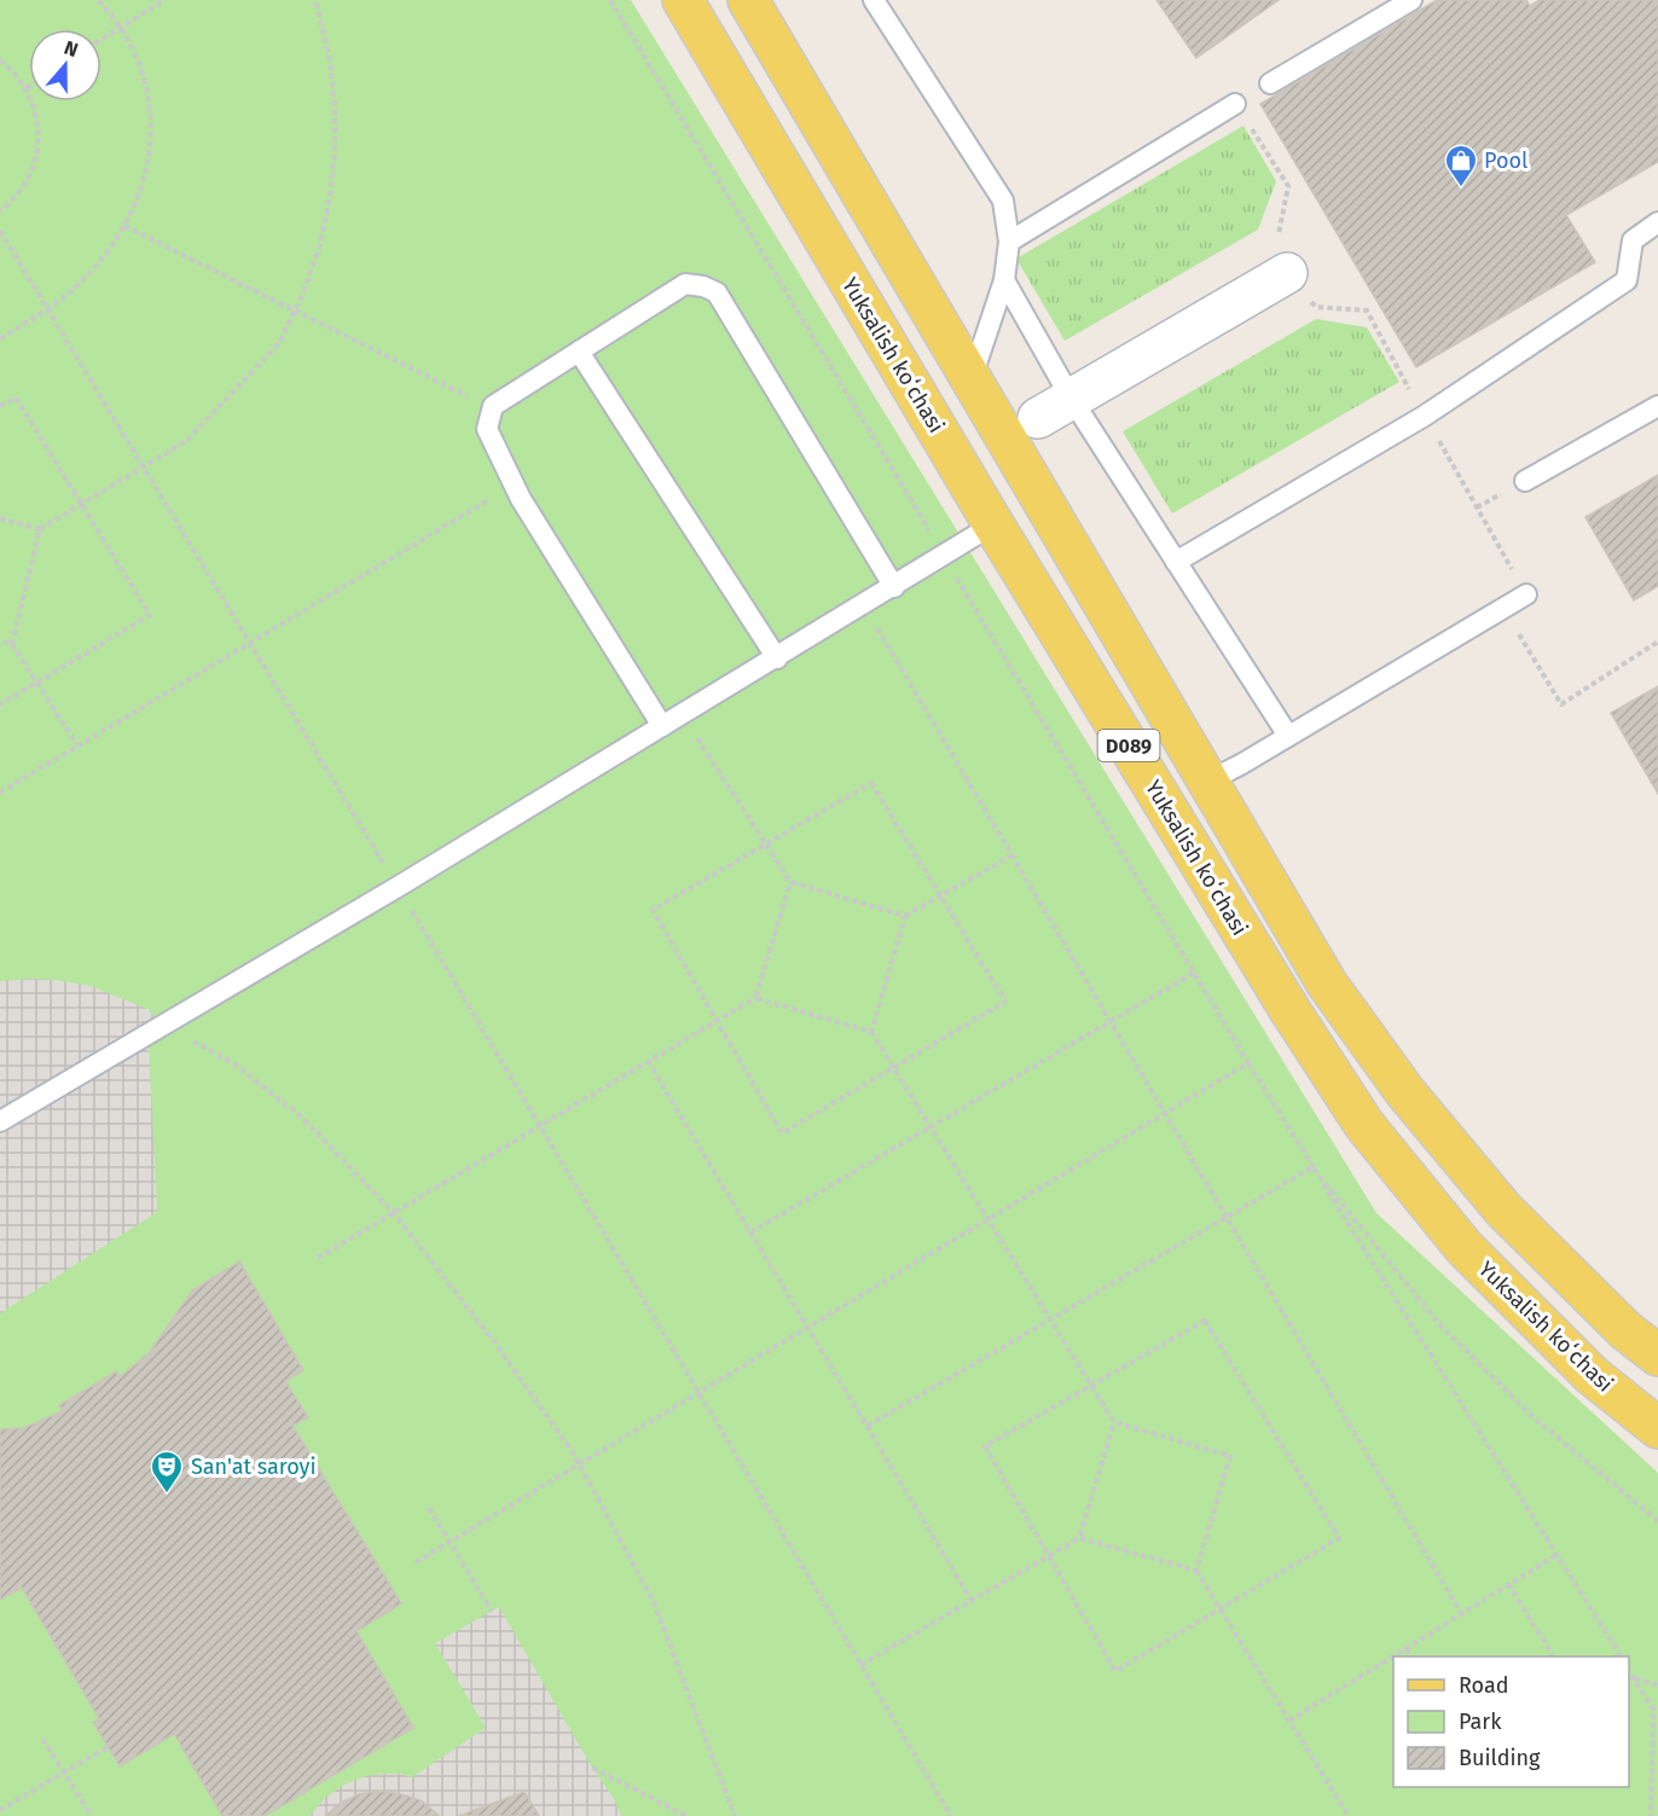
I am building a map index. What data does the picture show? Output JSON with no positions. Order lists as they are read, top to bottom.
{
  "streets": {
    "main road": ["Yuksalish koʻchasi", "D089"]
  },
  "places": {
    "shop": ["Pool"],
    "theatre": ["San'at saroyi"]
  },
  "legend": ["Road", "Park", "Building"],
  "north": "top"
}
